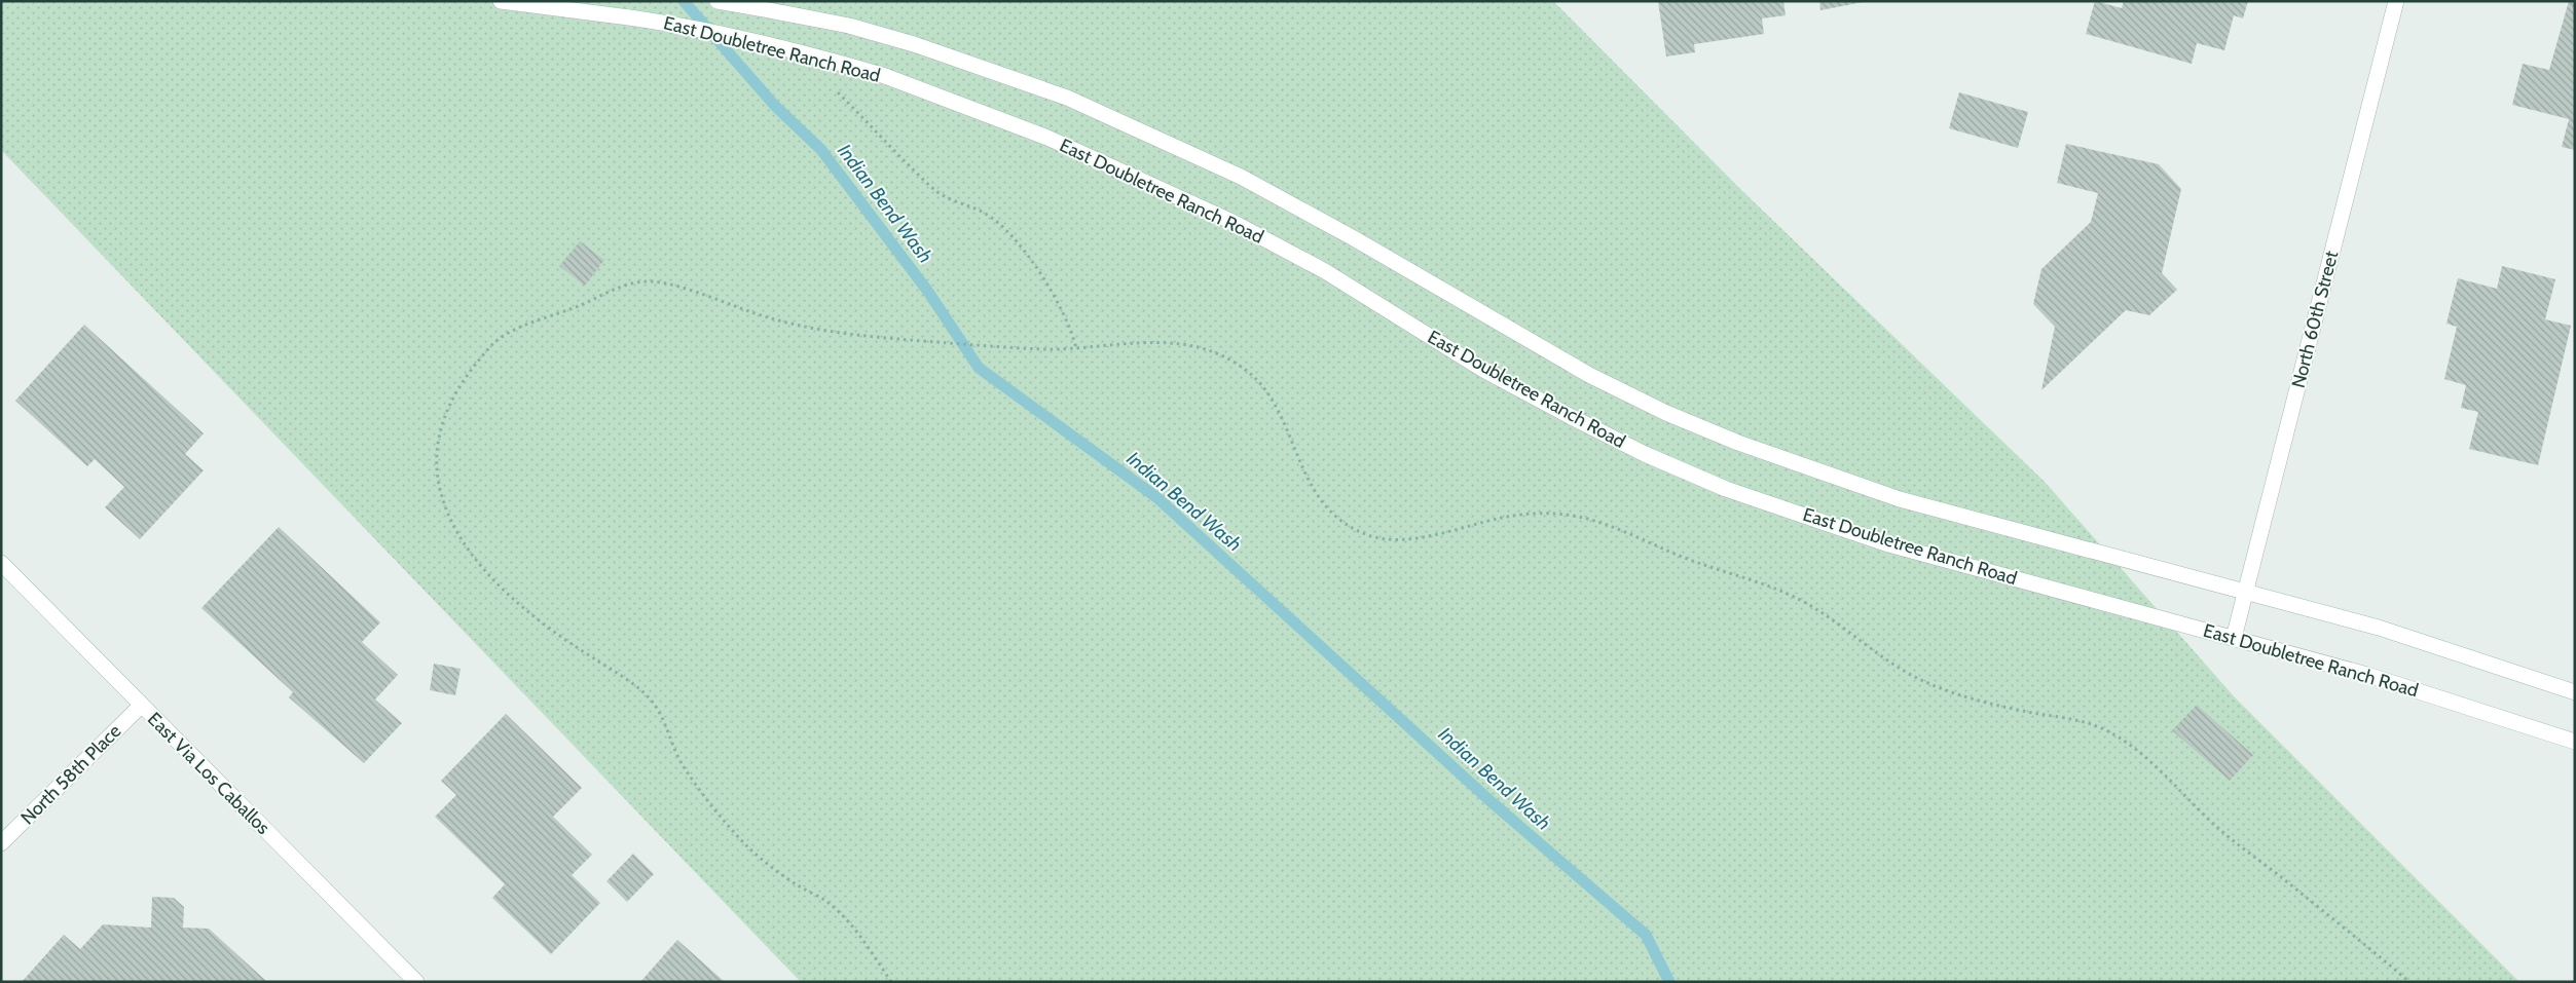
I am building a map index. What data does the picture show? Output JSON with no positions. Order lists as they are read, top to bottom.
{
  "streets": {
    "main road": [
      "East Doubletree Ranch Road",
      "North 60th Street",
      "East Via Los Caballos",
      "North 58th Place"
    ]
  },
  "crossings": [
    ["East Doubletree Ranch Road", "North 60th Street"],
    ["East Via Los Caballos", "North 58th Place"]
  ],
  "water": ["Indian Bend Wash"]
}
